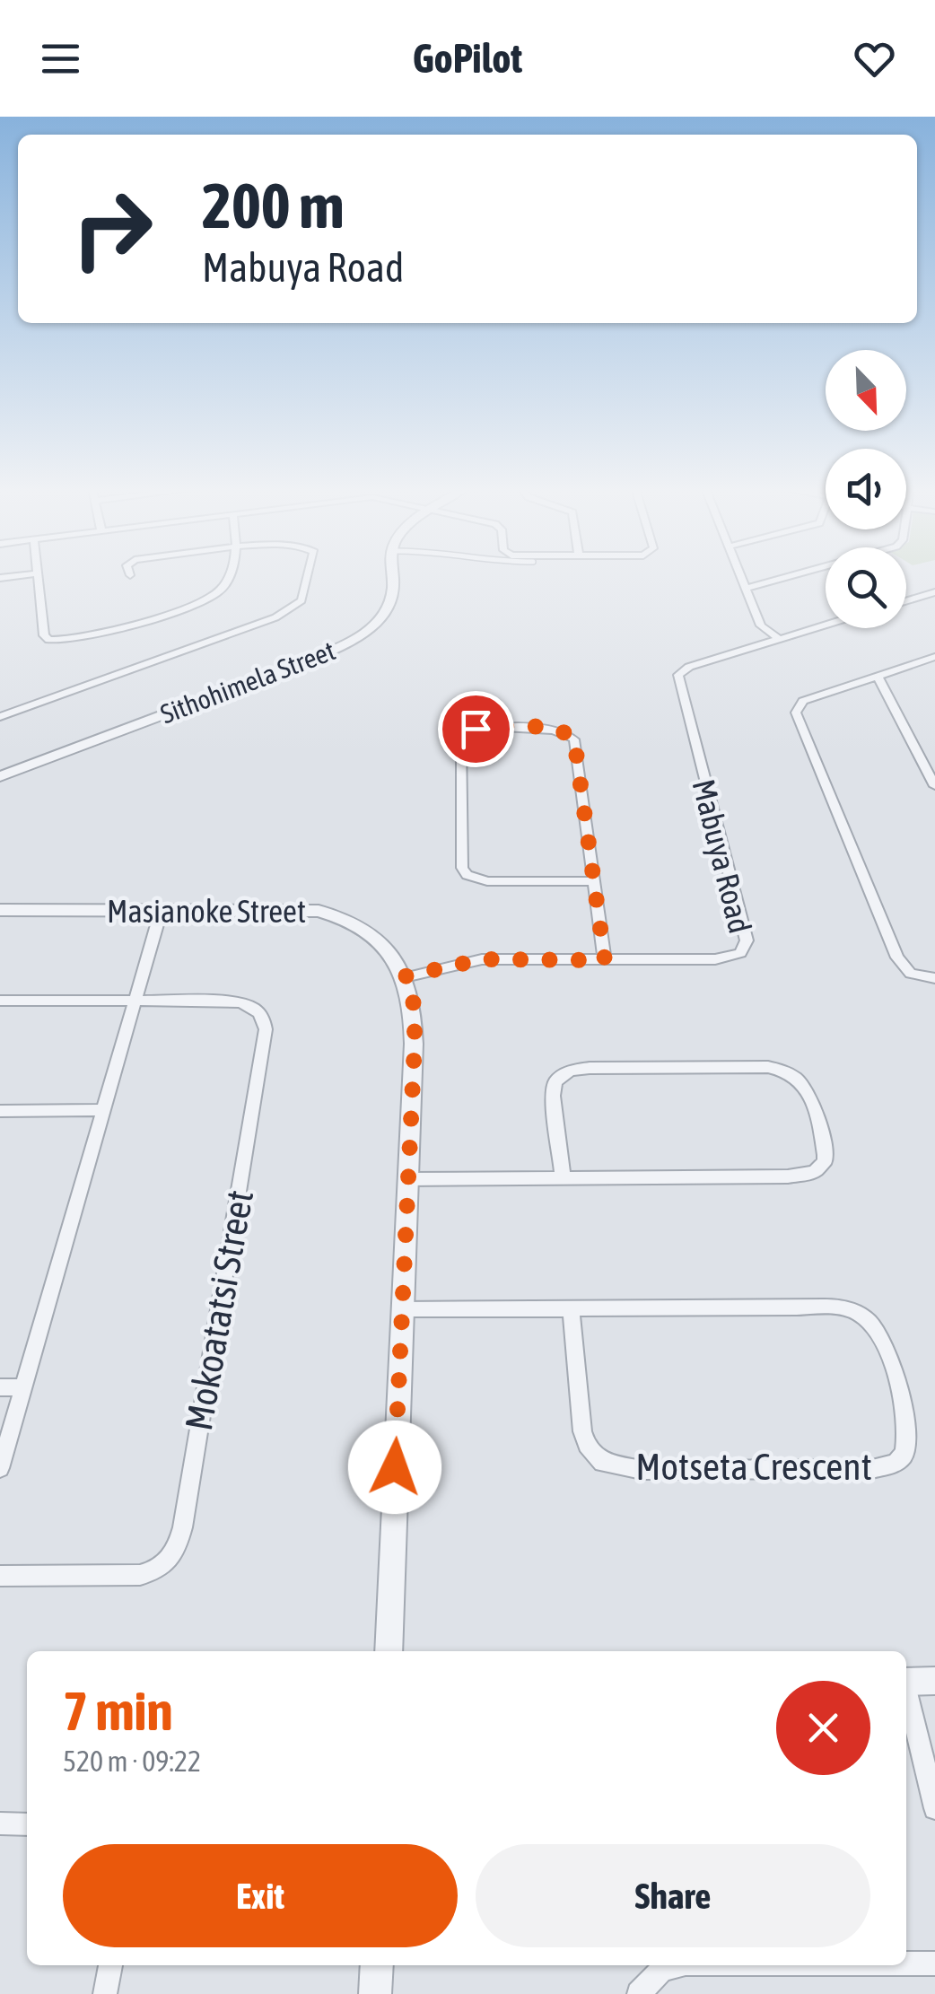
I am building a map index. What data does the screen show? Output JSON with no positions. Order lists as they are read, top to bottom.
{
  "streets": {
    "street": [
      "Sithohimela Street",
      "Mabuya Road",
      "Masianoke Street",
      "Mokoatatsi Street",
      "Motseta Crescent"
    ]
  },
  "crossings": [
    ["Mabuya Road", "Masianoke Street"]
  ],
  "north": "bottom right",
  "page": {
    "header": "GoPilot",
    "turn": ["200 m", "Mabuya Road"],
    "heading": ["7 min", "520 m · 09:22"],
    "buttons": ["Exit", "Share"]
  }
}
